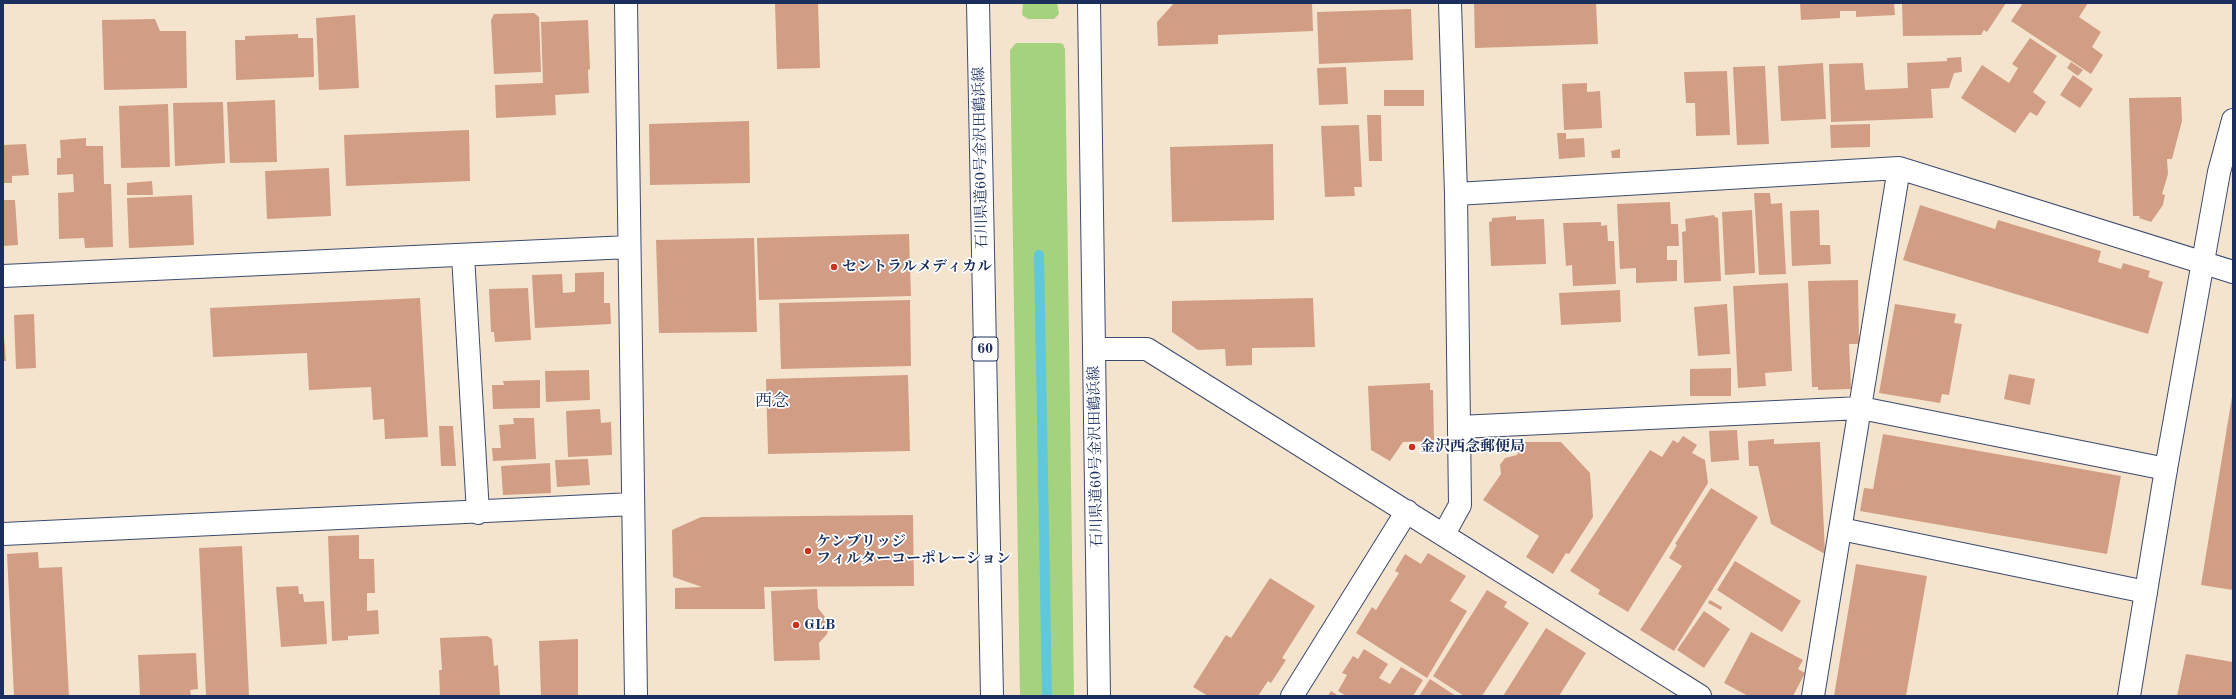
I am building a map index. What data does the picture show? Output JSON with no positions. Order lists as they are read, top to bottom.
{
  "streets": {
    "street": ["石川県道60号金沢田鶴浜線", "60"]
  },
  "districts": ["西念"],
  "places": [
    "セントラルメディカル",
    "金沢西念郵便局",
    "ケンブリッジ フィルターコーポレーション",
    "GLB"
  ]
}
